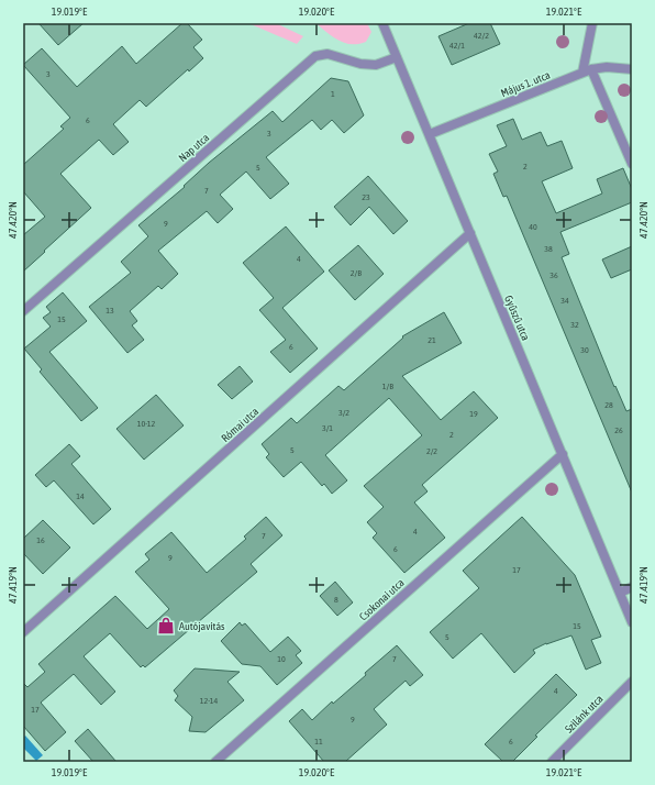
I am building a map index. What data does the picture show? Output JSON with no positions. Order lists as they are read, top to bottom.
{
  "streets": {
    "street": [
      "Május 1. utca",
      "Nap utca",
      "Gyűszű utca",
      "Római utca",
      "Csokonai utca",
      "Szilánk utca"
    ]
  },
  "crossings": [
    ["Május 1. utca", "Gyűszű utca"],
    ["Nap utca", "Gyűszű utca"],
    ["Gyűszű utca", "Római utca"],
    ["Gyűszű utca", "Csokonai utca"]
  ],
  "places": {
    "shop": ["Autójavítás"]
  },
  "house_numbers": [
    "42/2",
    "42/1",
    "3",
    "1",
    "6",
    "3",
    "2",
    "5",
    "7",
    "23",
    "9",
    "40",
    "38",
    "4",
    "2/B",
    "36",
    "34",
    "13",
    "15",
    "32",
    "21",
    "6",
    "30",
    "1/B",
    "28",
    "3/2",
    "19",
    "10-12",
    "3/1",
    "26",
    "2",
    "5",
    "2/2",
    "14",
    "4",
    "7",
    "16",
    "6",
    "9",
    "17",
    "8",
    "15",
    "5",
    "10",
    "7",
    "4",
    "12-14",
    "17",
    "9",
    "11",
    "6"
  ],
  "coordinates": [
    "19.019°E",
    "19.020°E",
    "19.021°E",
    "47.420°N",
    "47.419°N"
  ]
}
